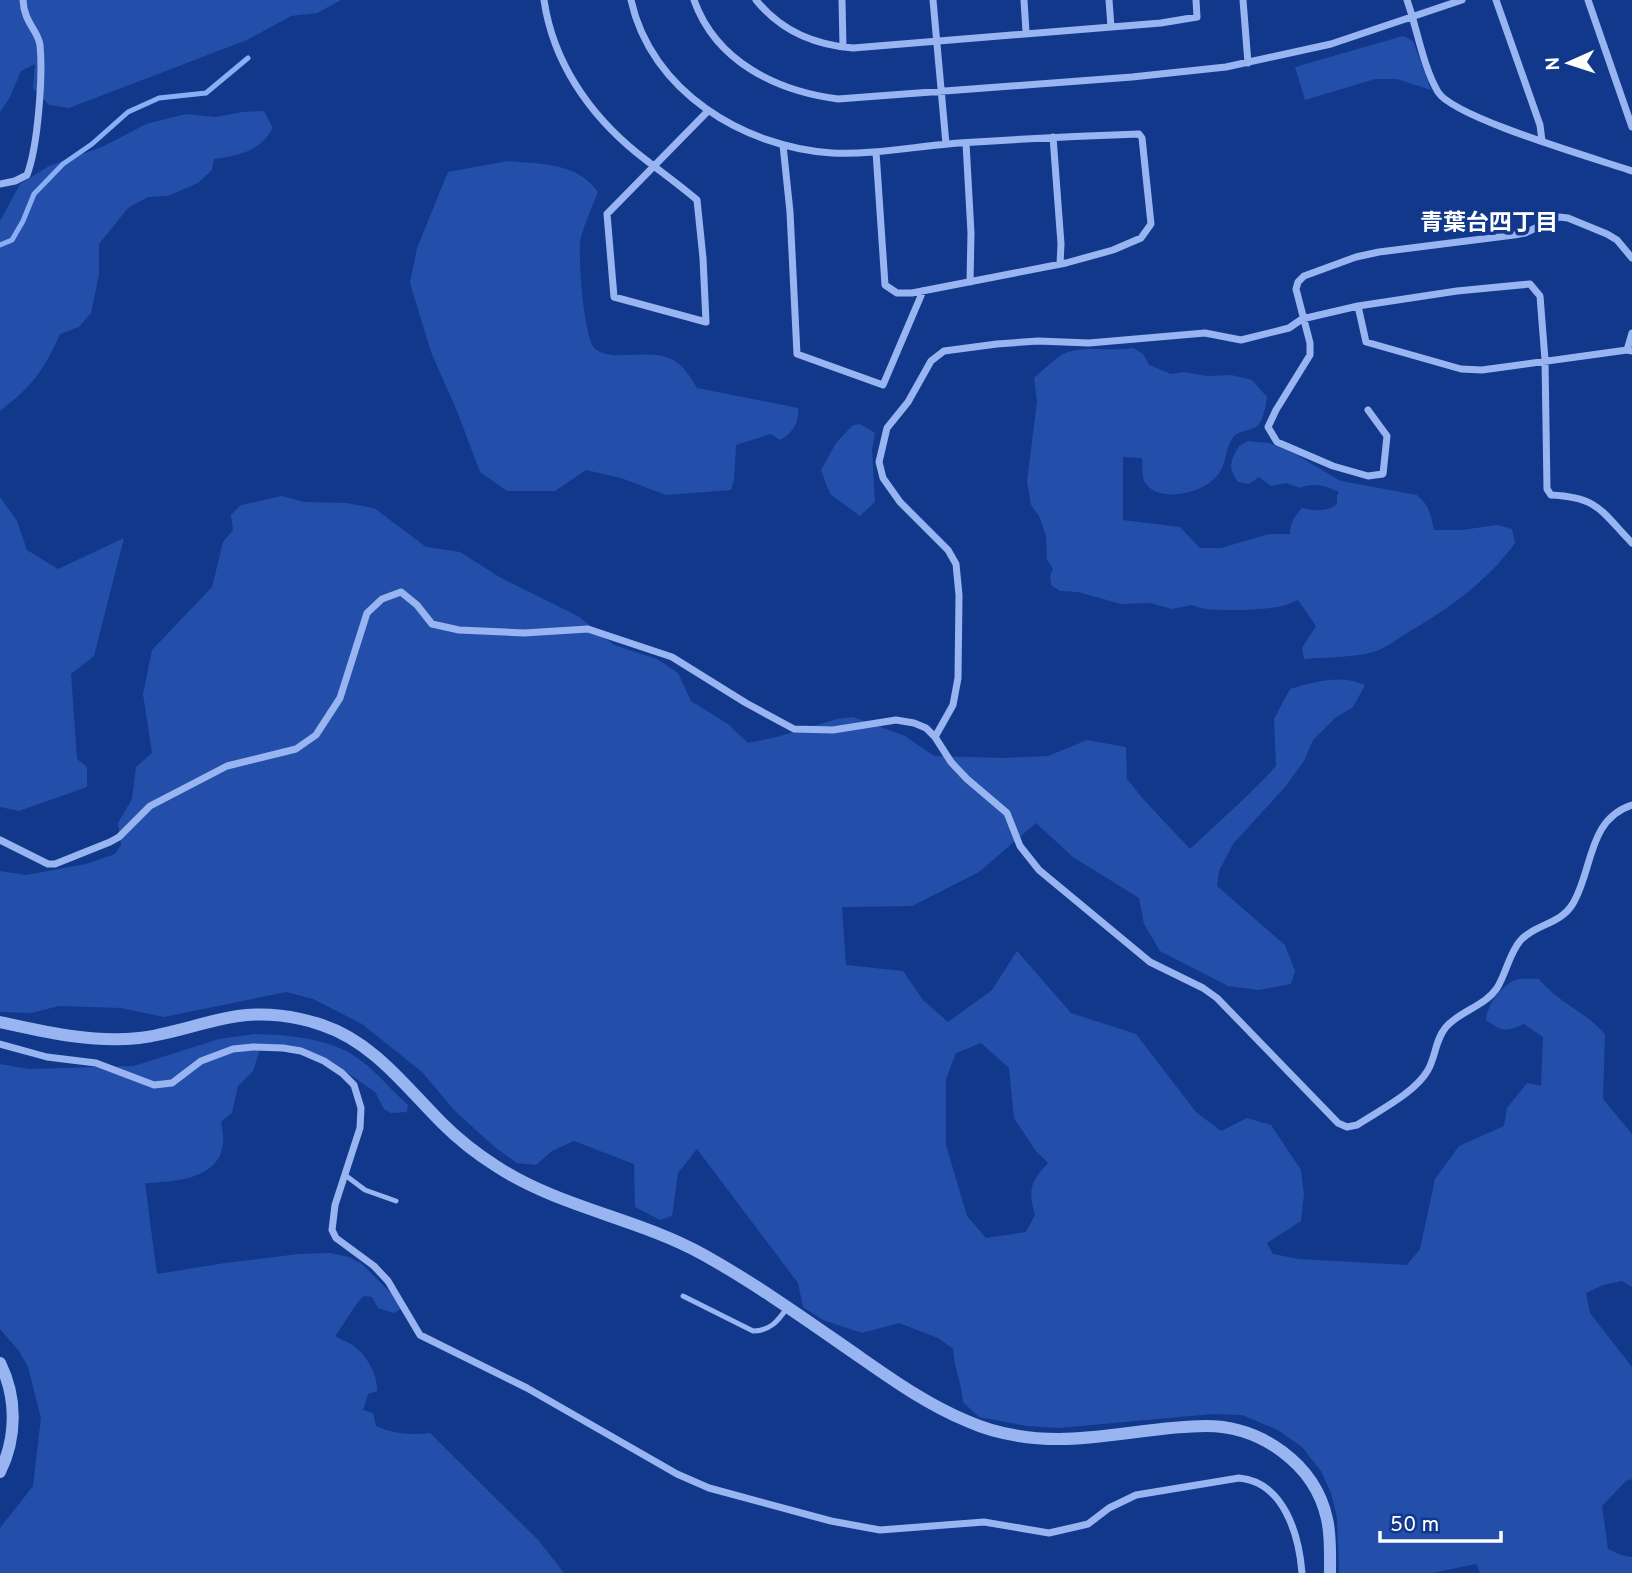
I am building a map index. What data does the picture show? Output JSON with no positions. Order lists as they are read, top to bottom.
{
  "districts": ["青葉台四丁目"],
  "scale_bar": "50 m",
  "north": "left"
}
